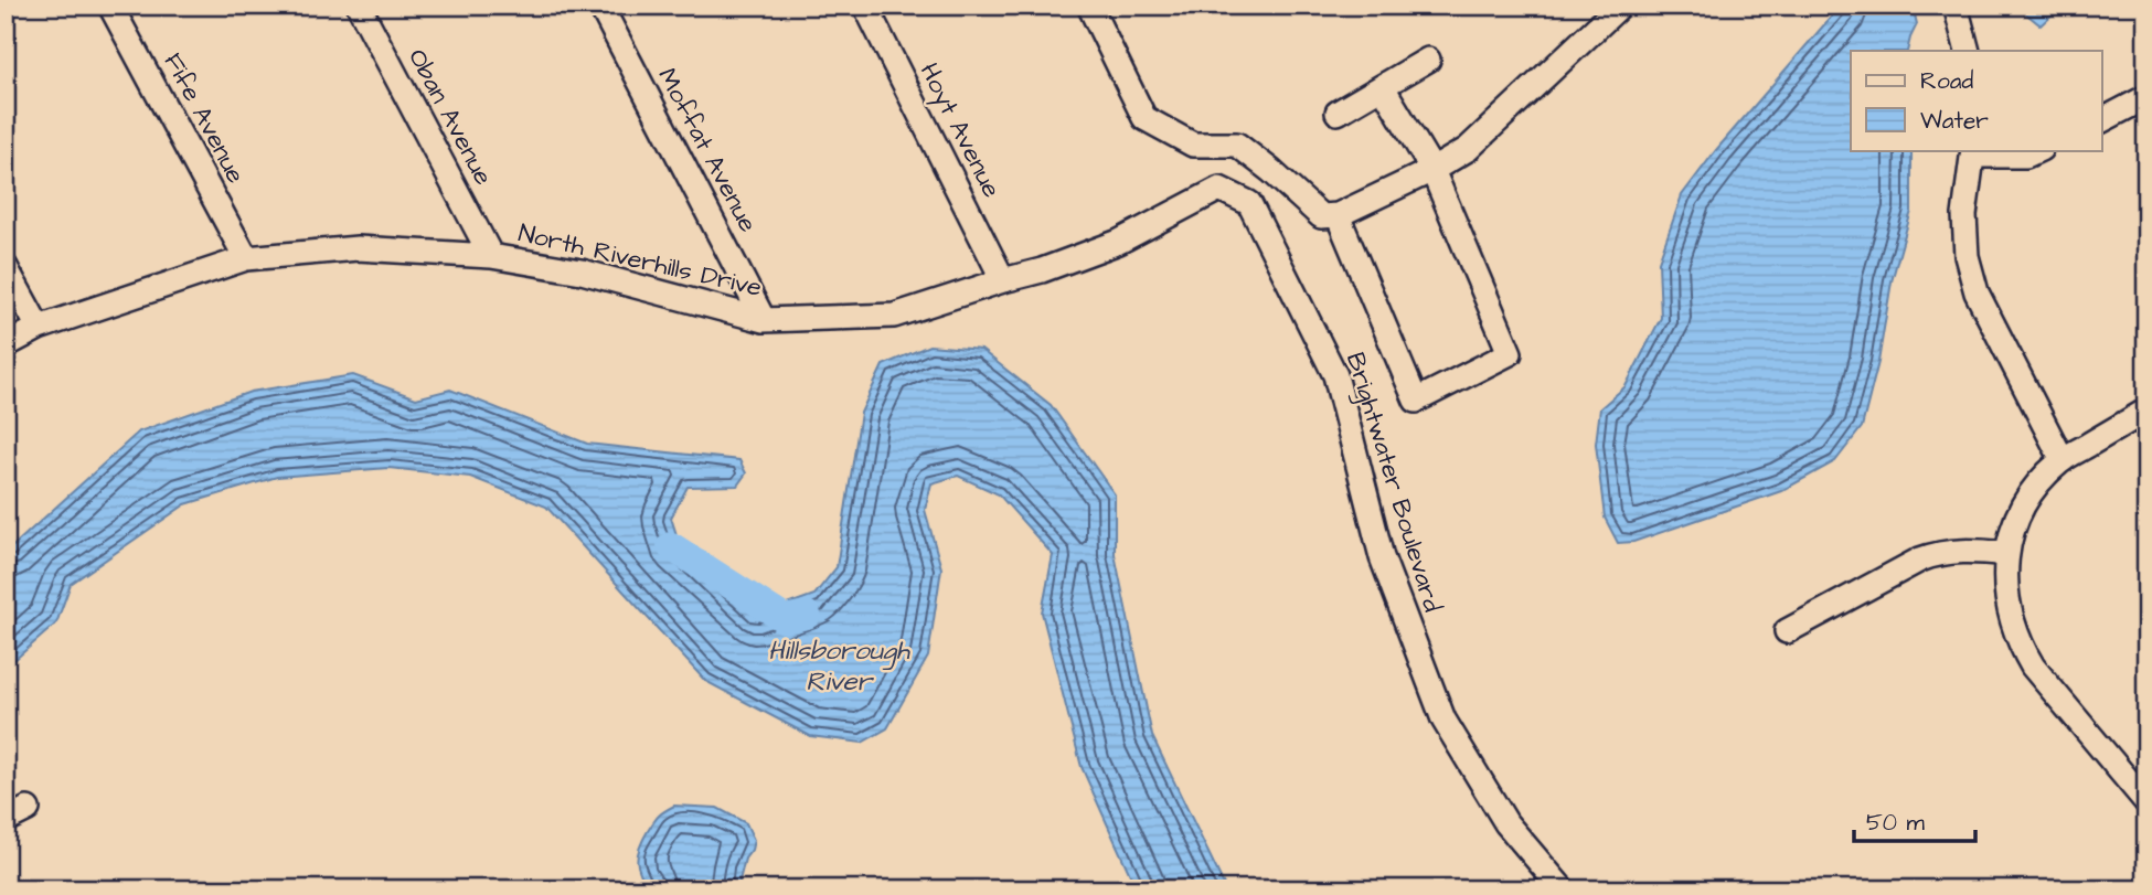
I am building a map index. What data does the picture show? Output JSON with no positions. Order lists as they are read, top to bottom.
{
  "streets": {
    "street": [
      "Oban Avenue",
      "Fife Avenue",
      "Hoyt Avenue",
      "Moffat Avenue",
      "North Riverhills Drive",
      "Brightwater Boulevard"
    ]
  },
  "crossings": [
    ["Oban Avenue", "North Riverhills Drive"],
    ["Fife Avenue", "North Riverhills Drive"],
    ["Hoyt Avenue", "North Riverhills Drive"],
    ["Moffat Avenue", "North Riverhills Drive"],
    ["North Riverhills Drive", "Brightwater Boulevard"]
  ],
  "water": ["Hillsborough River"],
  "legend": ["Road", "Water"],
  "scale_bar": "50 m"
}
